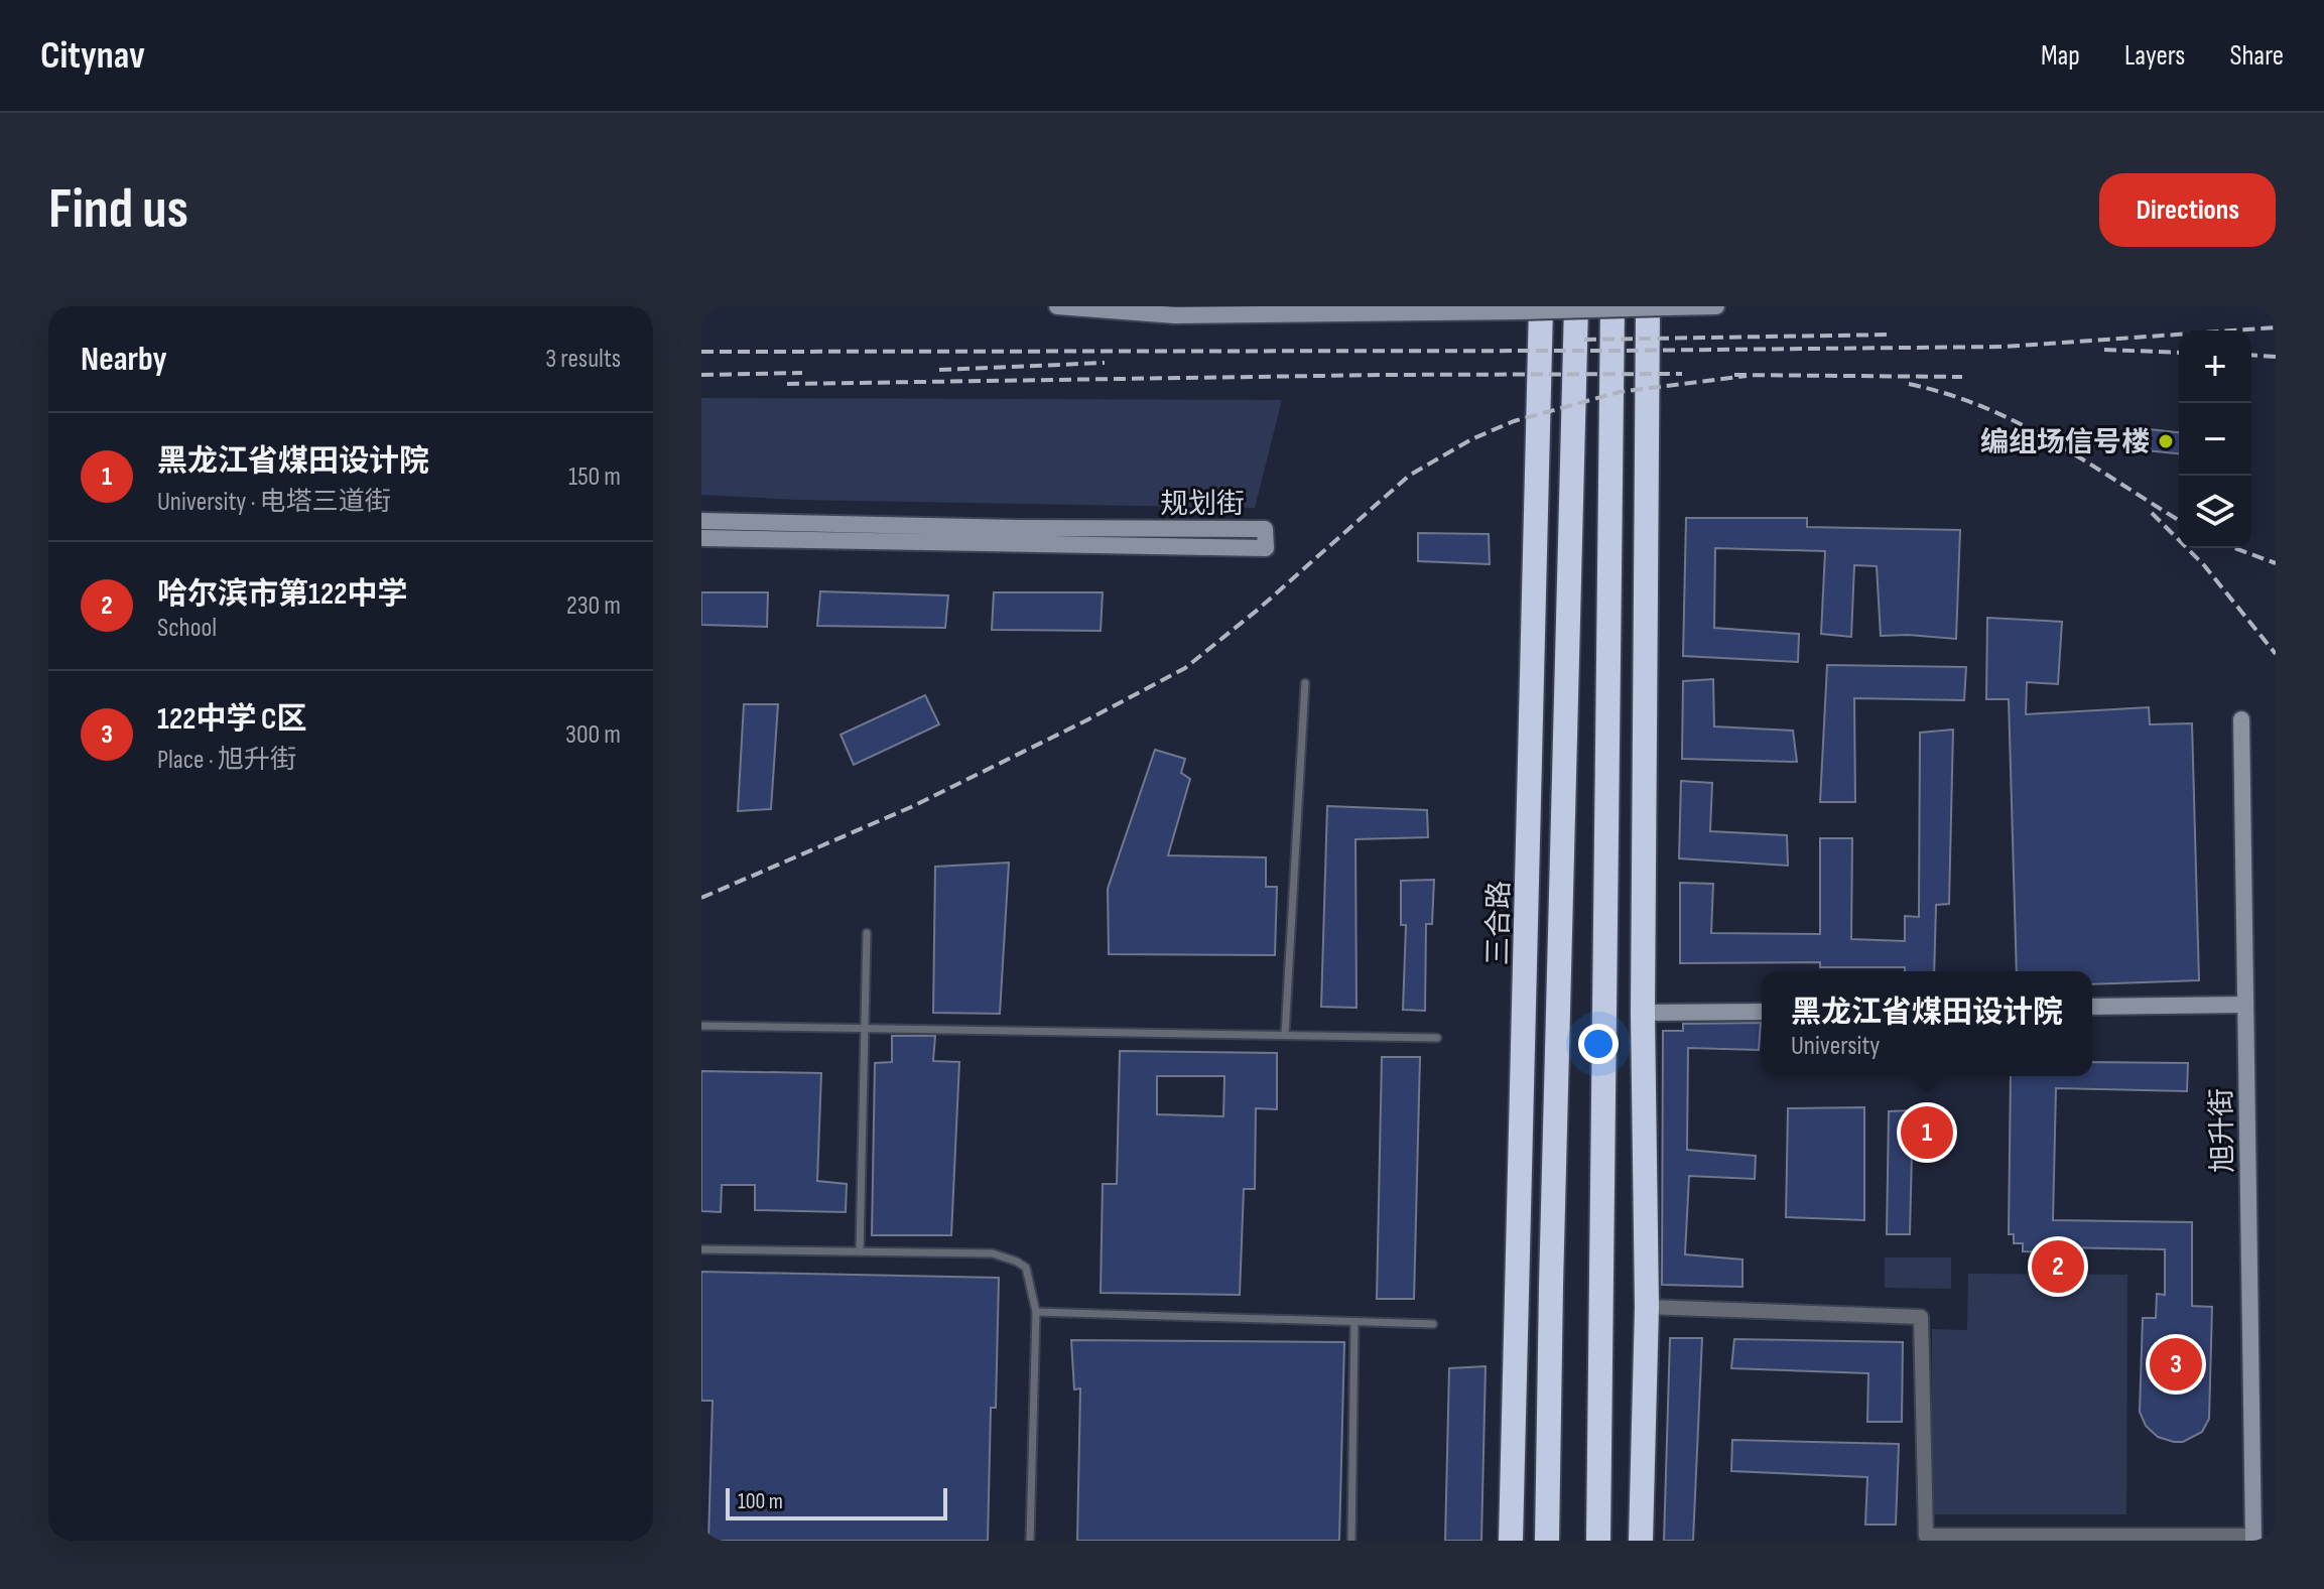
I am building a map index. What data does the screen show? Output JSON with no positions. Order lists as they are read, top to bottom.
{
  "streets": {
    "highway": ["三合路"],
    "main road": ["规划街", "旭升街"]
  },
  "places": ["编组场信号楼"],
  "scale_bar": "100 m",
  "page": {
    "header": "Citynav",
    "nav": ["Map", "Layers", "Share"],
    "buttons": "Directions",
    "title": "Find us",
    "heading": ["Nearby", "3 results"],
    "map_buttons": ["+", "−"],
    "list": [
      {
        "mark": "1",
        "name": "黑龙江省煤田设计院",
        "note": "University · 电塔三道街",
        "value": "150 m"
      },
      {
        "mark": "2",
        "name": "哈尔滨市第122中学",
        "note": "School",
        "value": "230 m"
      },
      {
        "mark": "3",
        "name": "122中学 C区",
        "note": "Place · 旭升街",
        "value": "300 m"
      }
    ],
    "popup": ["黑龙江省煤田设计院", "University"],
    "pins": ["1", "2", "3"],
    "scale": "100 m"
  }
}
